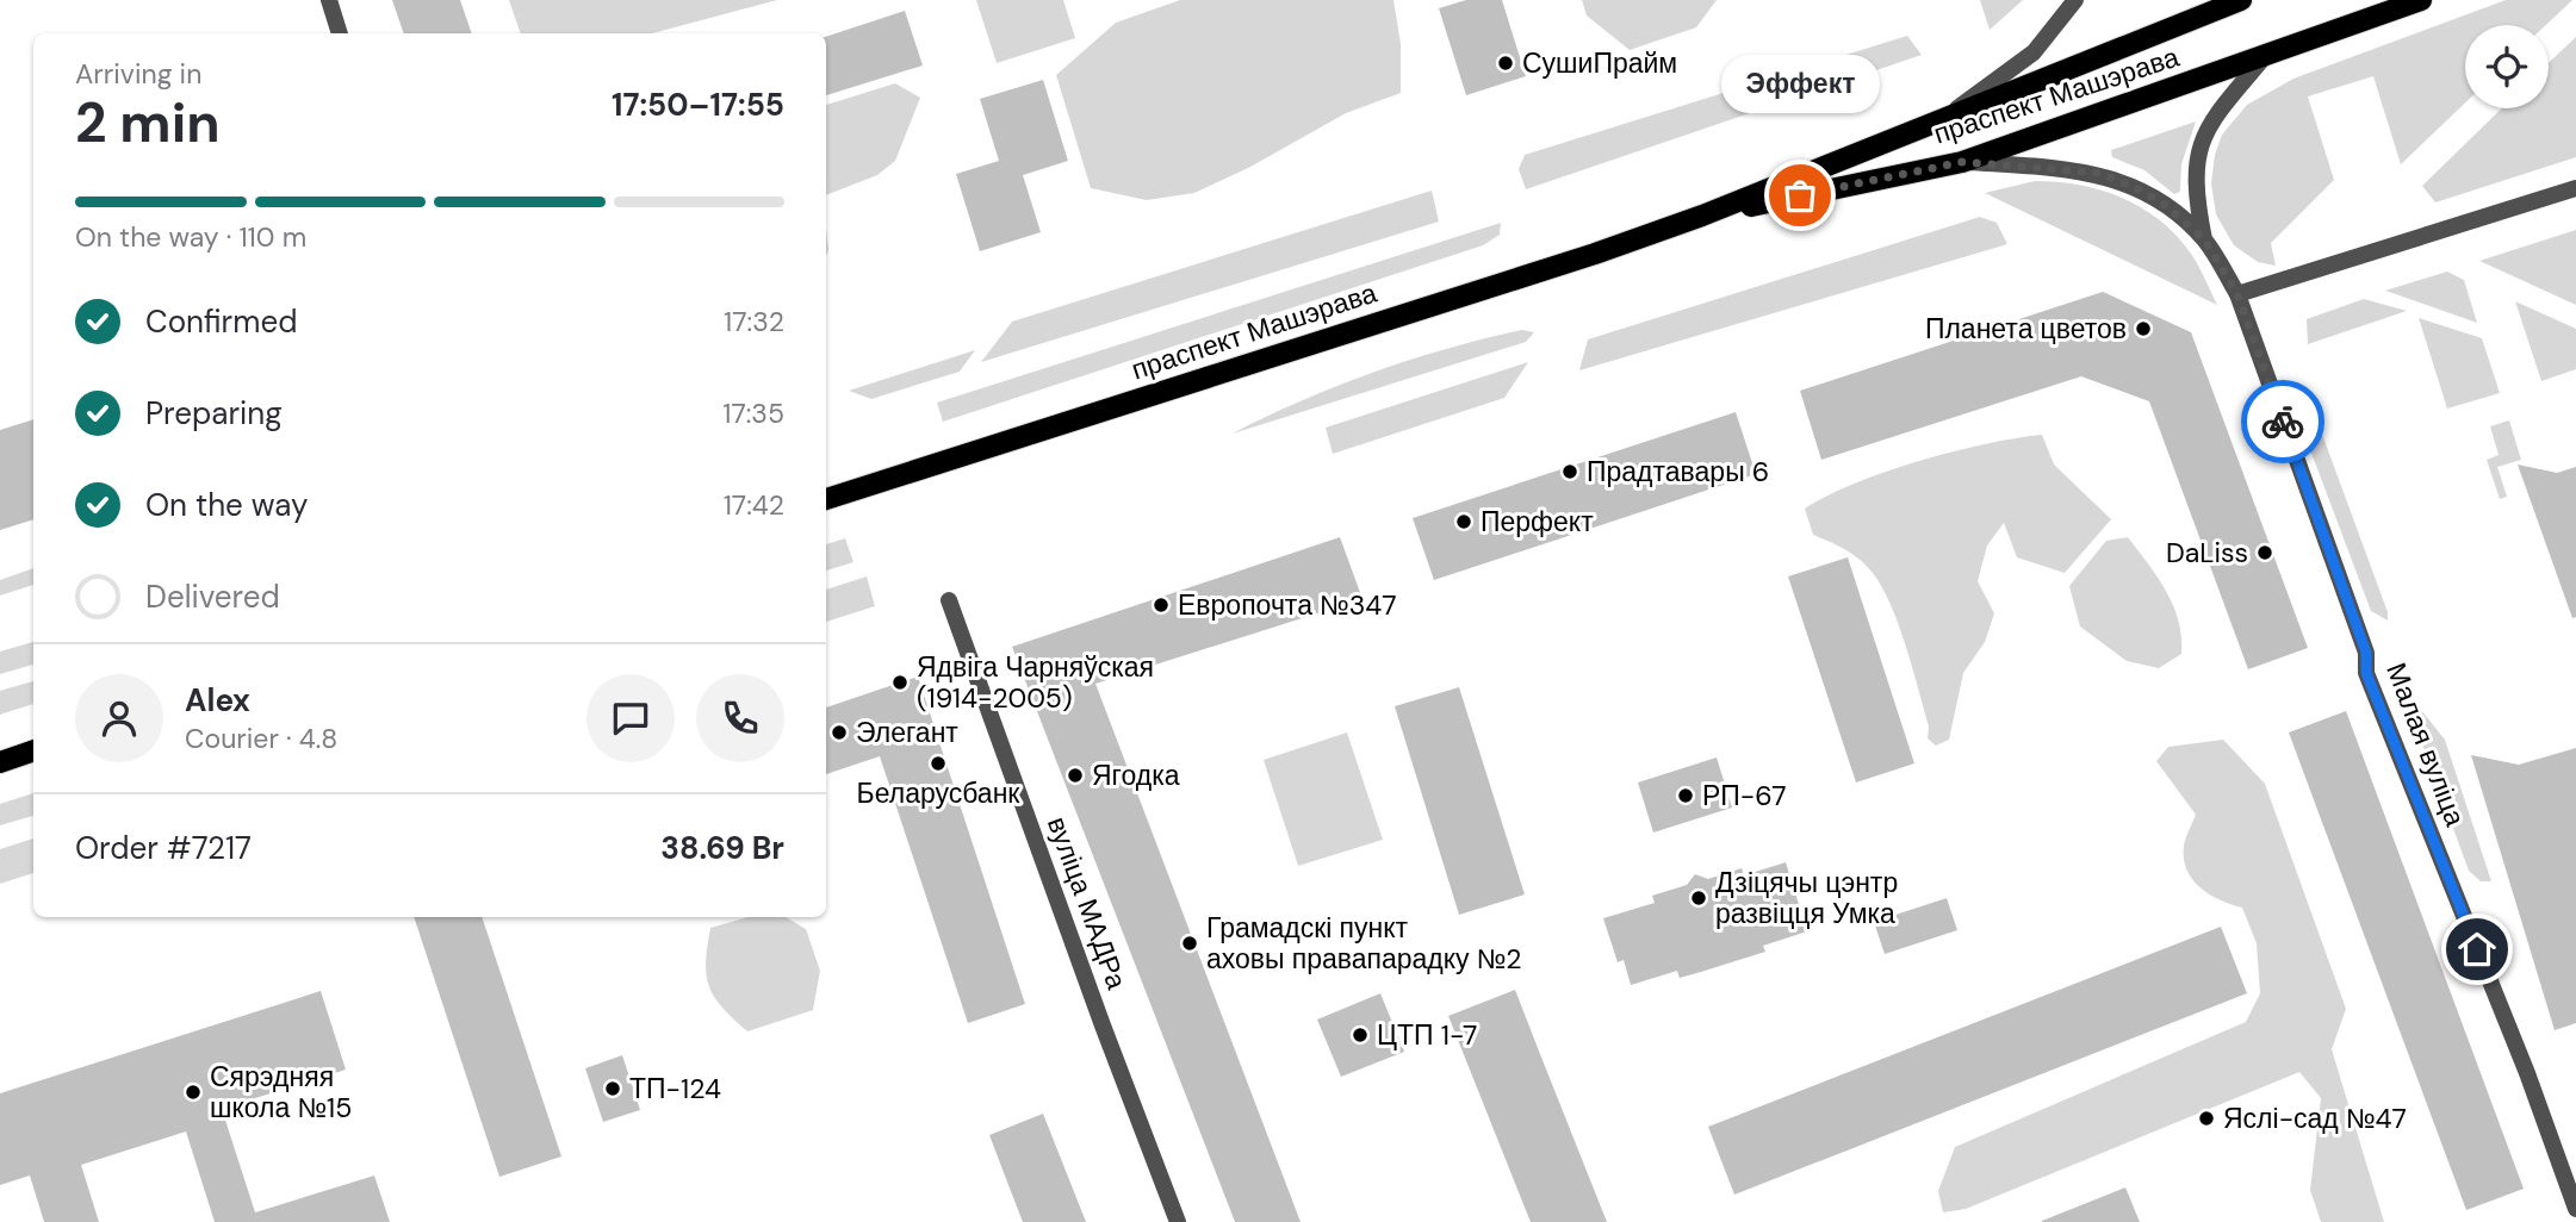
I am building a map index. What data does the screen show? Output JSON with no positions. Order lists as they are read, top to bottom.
{
  "streets": {
    "main road": ["праспект Машэрава"],
    "street": ["Малая вуліца", "вуліца МАДРа"]
  },
  "places": [
    "СушиПрайм",
    "Эффект",
    "Планета цветов",
    "Прадтавары 6",
    "Перфект",
    "DaLiss",
    "Европочта №347",
    "Ядвіга Чарняўская (1914-2005)",
    "Элегант",
    "Беларусбанк",
    "Ягодка",
    "РП-67",
    "Дзіцячы цэнтр развіцця Умка",
    "Грамадскі пункт аховы правапарадку №2",
    "ЦТП 1-7",
    "ТП-124",
    "Сярэдняя школа №15",
    "Яслі-сад №47"
  ],
  "page": {
    "heading": ["2 min", "Arriving in", "17:50–17:55"],
    "panel": [
      "Alex",
      "Courier · 4.8",
      "Order #7217",
      "38.69 Br"
    ],
    "bubble": "Эффект",
    "bar": "On the way · 110 m",
    "list": [
      ["Confirmed", "17:32"],
      ["Preparing", "17:35"],
      ["On the way", "17:42"],
      "Delivered"
    ]
  }
}
